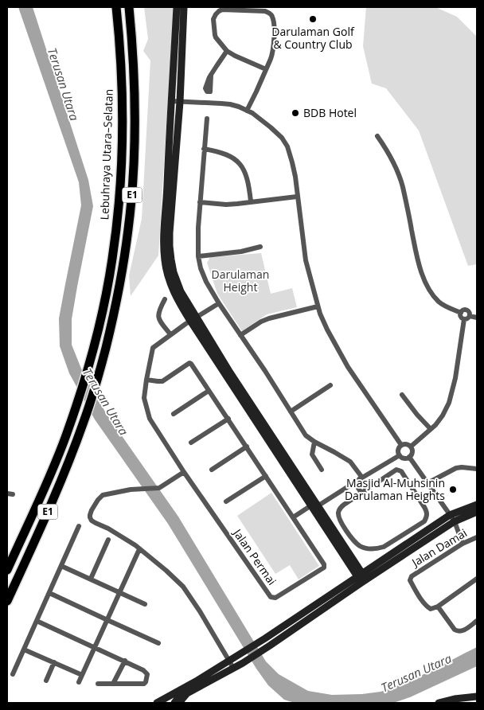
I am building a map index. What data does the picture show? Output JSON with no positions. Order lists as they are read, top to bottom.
{
  "streets": {
    "highway": ["Lebuhraya Utara–Selatan", "E1"],
    "street": ["Jalan Damai", "Jalan Permai"]
  },
  "water": ["Terusan Utara"],
  "parks": ["Darulaman Height"],
  "places": ["Darulaman Golf & Country Club", "BDB Hotel", "Masjid Al-Muhsinin Darulaman Heights"]
}
